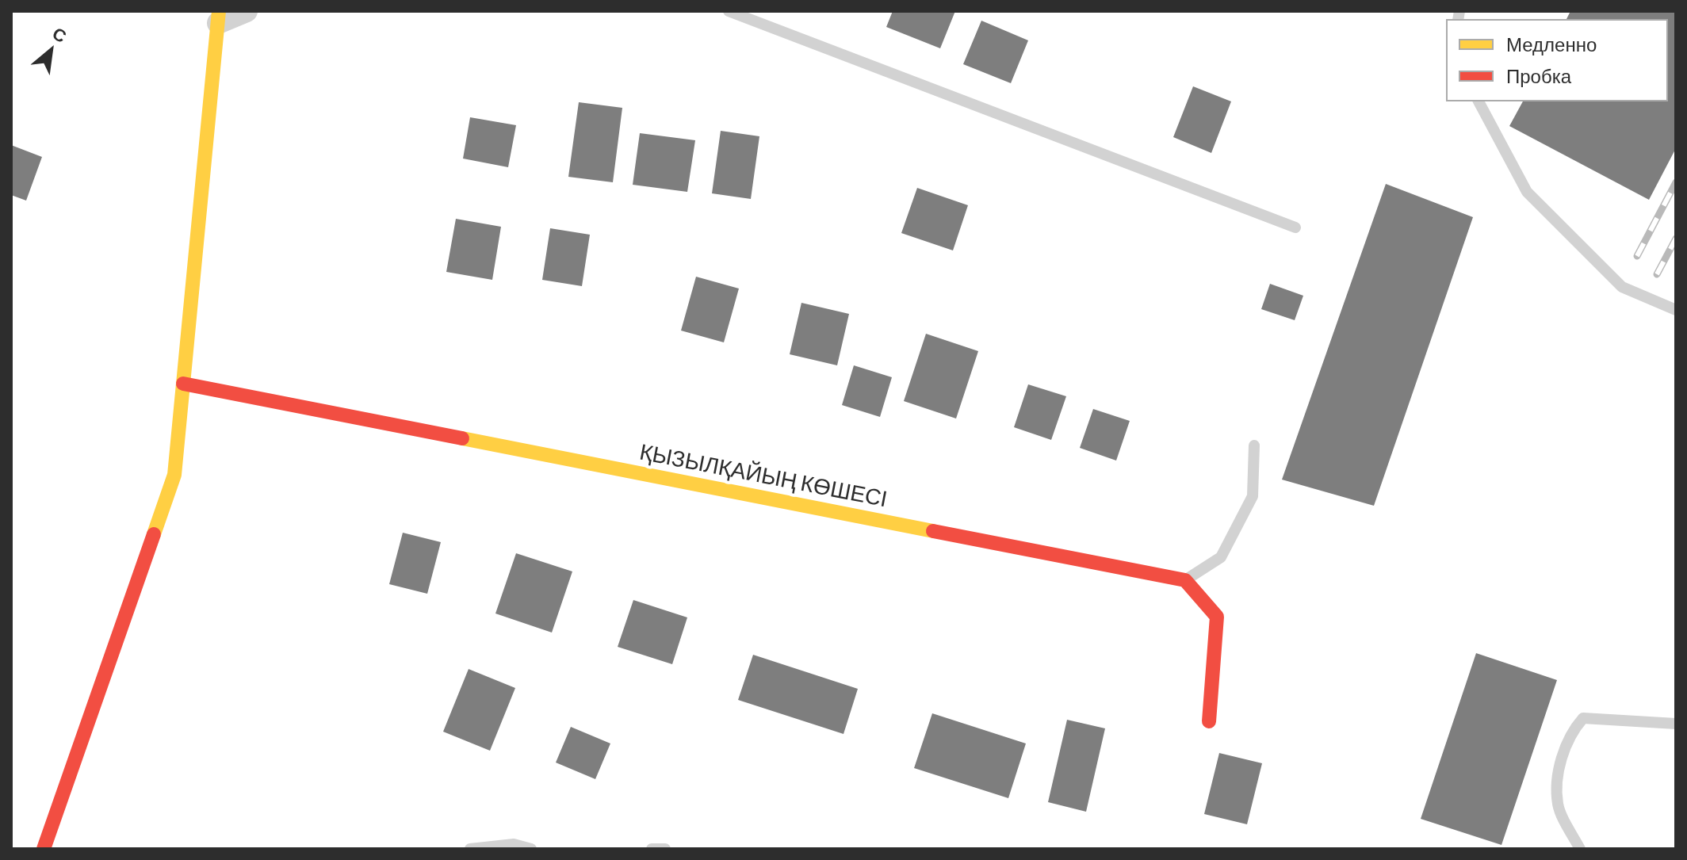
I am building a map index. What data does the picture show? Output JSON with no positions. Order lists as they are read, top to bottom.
{
  "streets": {
    "street": ["ҚЫЗЫЛҚАЙЫҢ КӨШЕСІ"]
  },
  "legend": ["Медленно", "Пробка"],
  "north": "top right"
}
